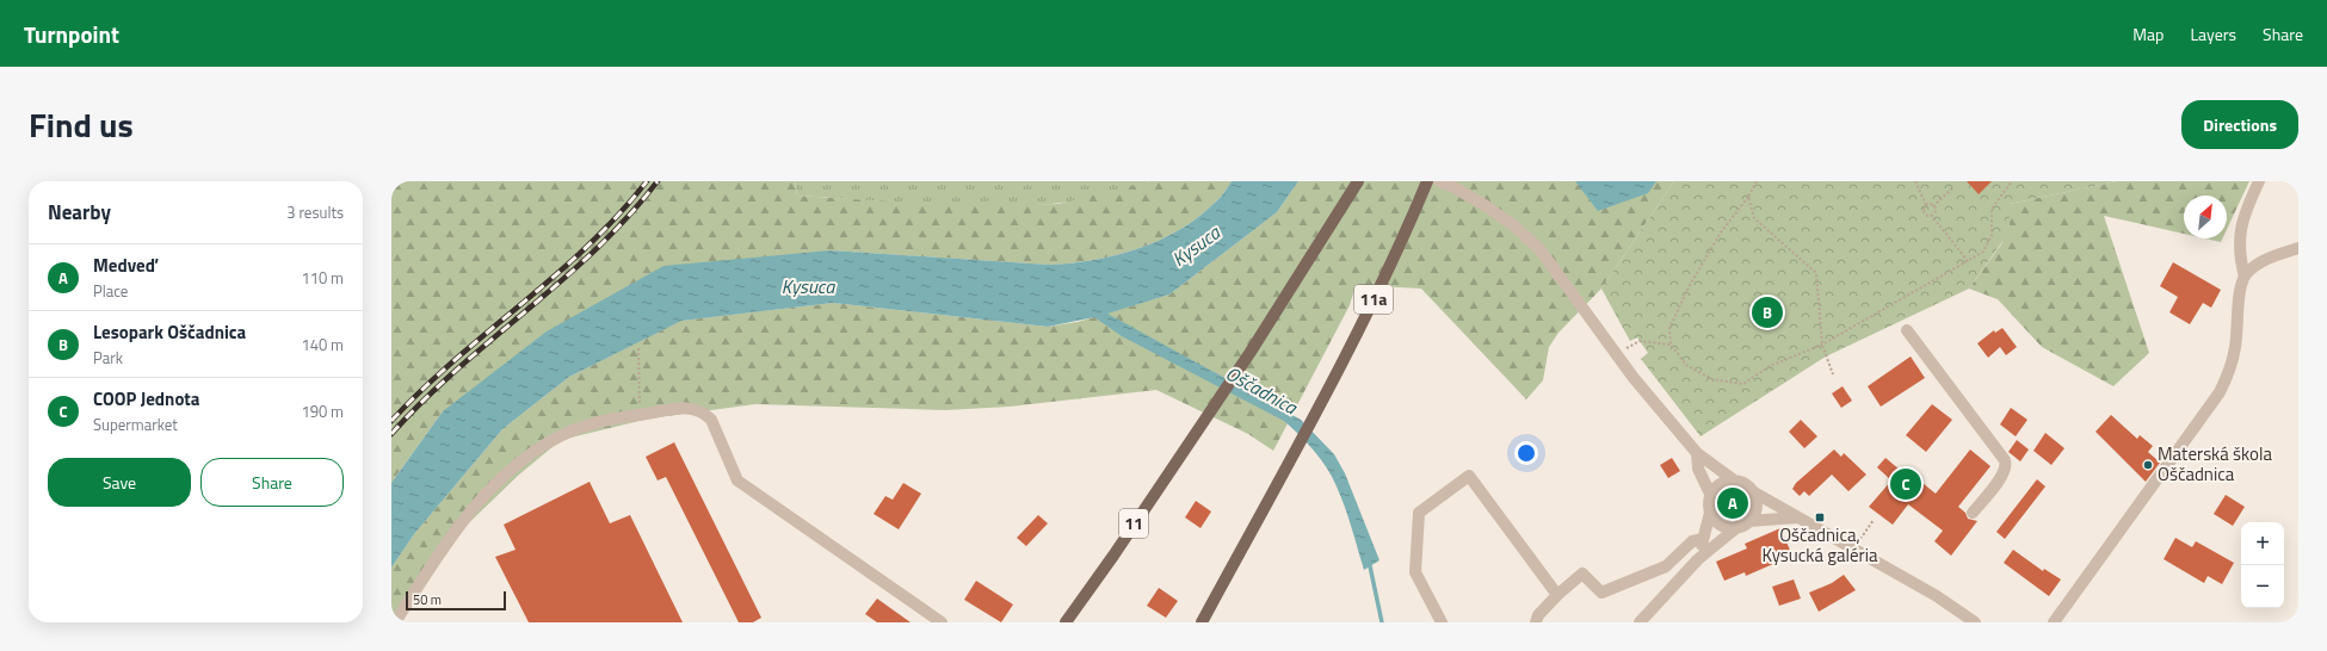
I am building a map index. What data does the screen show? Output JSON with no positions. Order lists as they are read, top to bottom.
{
  "streets": {
    "main road": ["11a", "11"]
  },
  "water": ["Kysuca", "Oščadnica"],
  "places": {
    "other": ["Materská škola Oščadnica"],
    "transit": ["Oščadnica, Kysucká galéria"]
  },
  "scale_bar": "50 m",
  "north": "top right",
  "page": {
    "header": "Turnpoint",
    "nav": ["Map", "Layers", "Share"],
    "title": "Find us",
    "buttons": [
      "Directions",
      ["Save", "Share"]
    ],
    "heading": ["Nearby", "3 results"],
    "list": [
      {
        "mark": "A",
        "name": "Medveď",
        "note": "Place",
        "value": "110 m"
      },
      {
        "mark": "B",
        "name": "Lesopark Oščadnica",
        "note": "Park",
        "value": "140 m"
      },
      {
        "mark": "C",
        "name": "COOP Jednota",
        "note": "Supermarket",
        "value": "190 m"
      }
    ],
    "pins": ["B", "C", "A"],
    "map_buttons": ["+", "−"],
    "scale": "50 m"
  }
}
